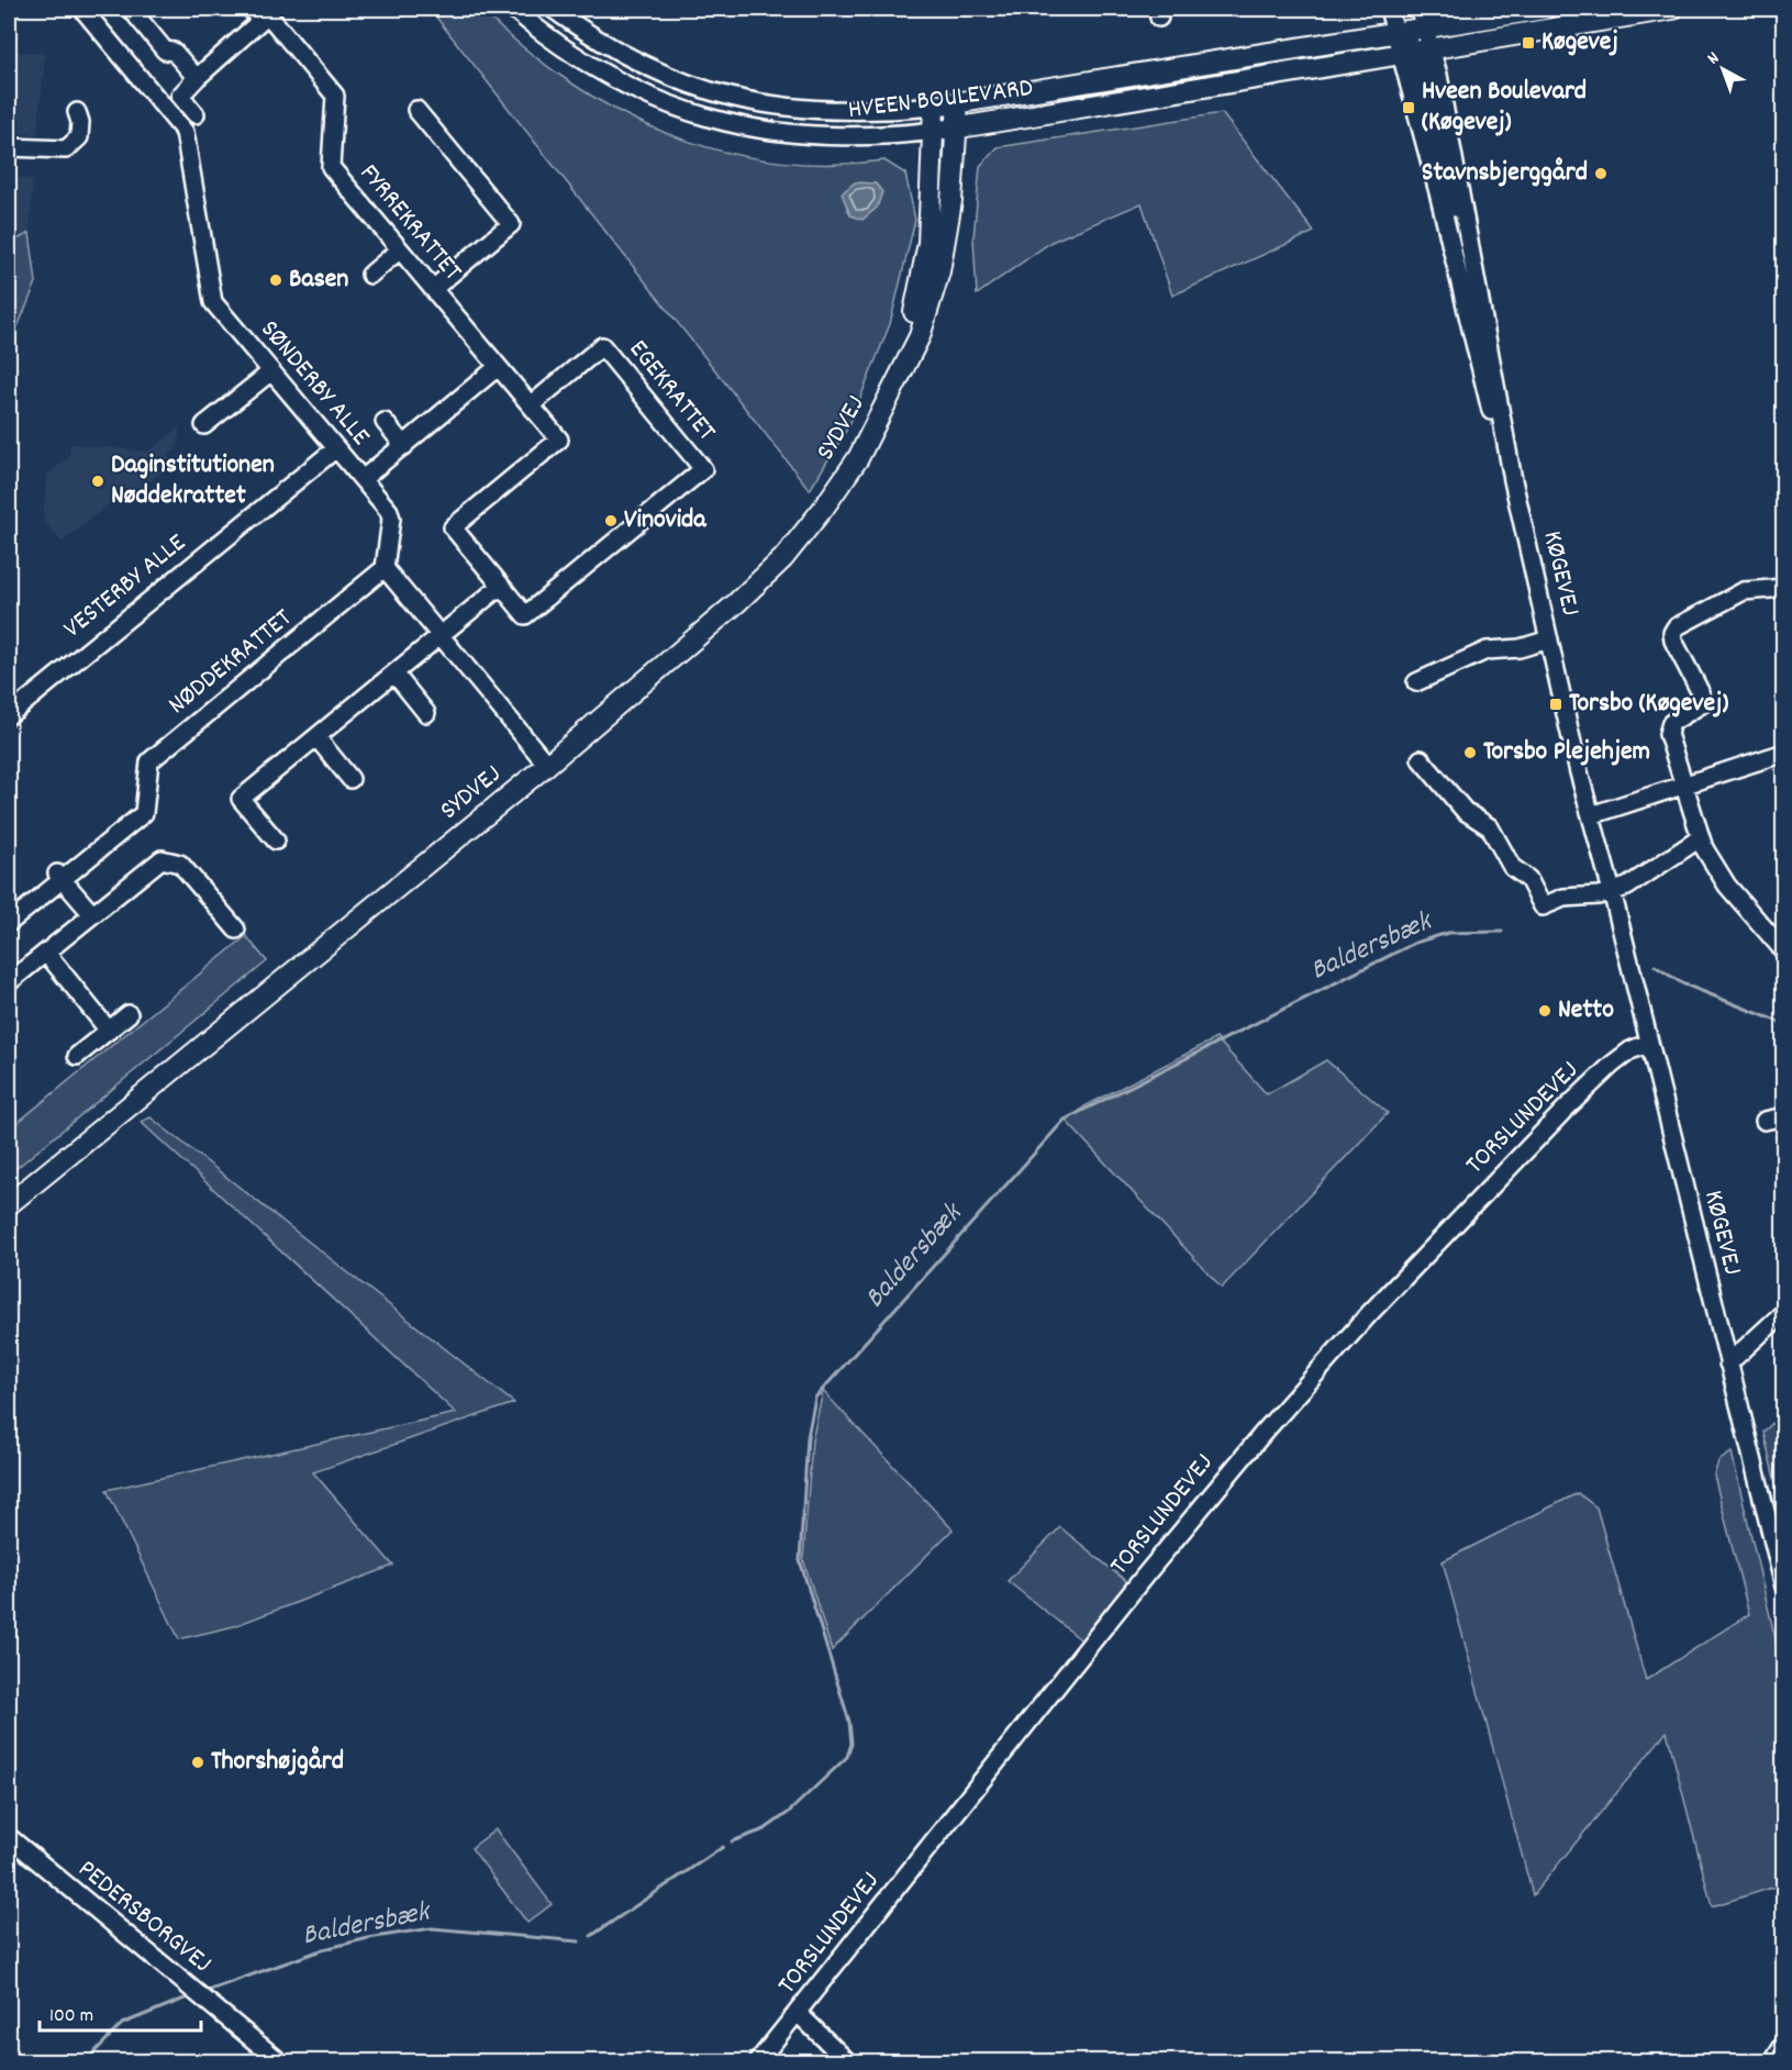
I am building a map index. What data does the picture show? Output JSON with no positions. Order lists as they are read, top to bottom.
{
  "streets": {
    "main road": ["HVEEN BOULEVARD", "SYDVEJ"],
    "street": [
      "FYRREKRATTET",
      "SØNDERBY ALLE",
      "EGEKRATTET",
      "KØGEVEJ",
      "VESTERBY ALLE",
      "NØDDEKRATTET",
      "TORSLUNDEVEJ",
      "PEDERSBORGVEJ"
    ]
  },
  "crossings": [
    ["HVEEN BOULEVARD", "SYDVEJ"],
    ["HVEEN BOULEVARD", "KØGEVEJ"],
    ["FYRREKRATTET", "EGEKRATTET"],
    ["SØNDERBY ALLE", "VESTERBY ALLE"],
    ["SØNDERBY ALLE", "NØDDEKRATTET"],
    ["KØGEVEJ", "TORSLUNDEVEJ"]
  ],
  "water": ["Baldersbæk"],
  "places": {
    "transit": ["Køgevej", "Hveen Boulevard (Køgevej)", "Torsbo (Køgevej)"],
    "other": [
      "Stavnsbjerggård",
      "Basen",
      "Daginstitutionen Nøddekrattet",
      "Vinovida",
      "Torsbo Plejehjem",
      "Netto",
      "Thorshøjgård"
    ]
  },
  "scale_bar": "100 m",
  "north": "top left"
}
